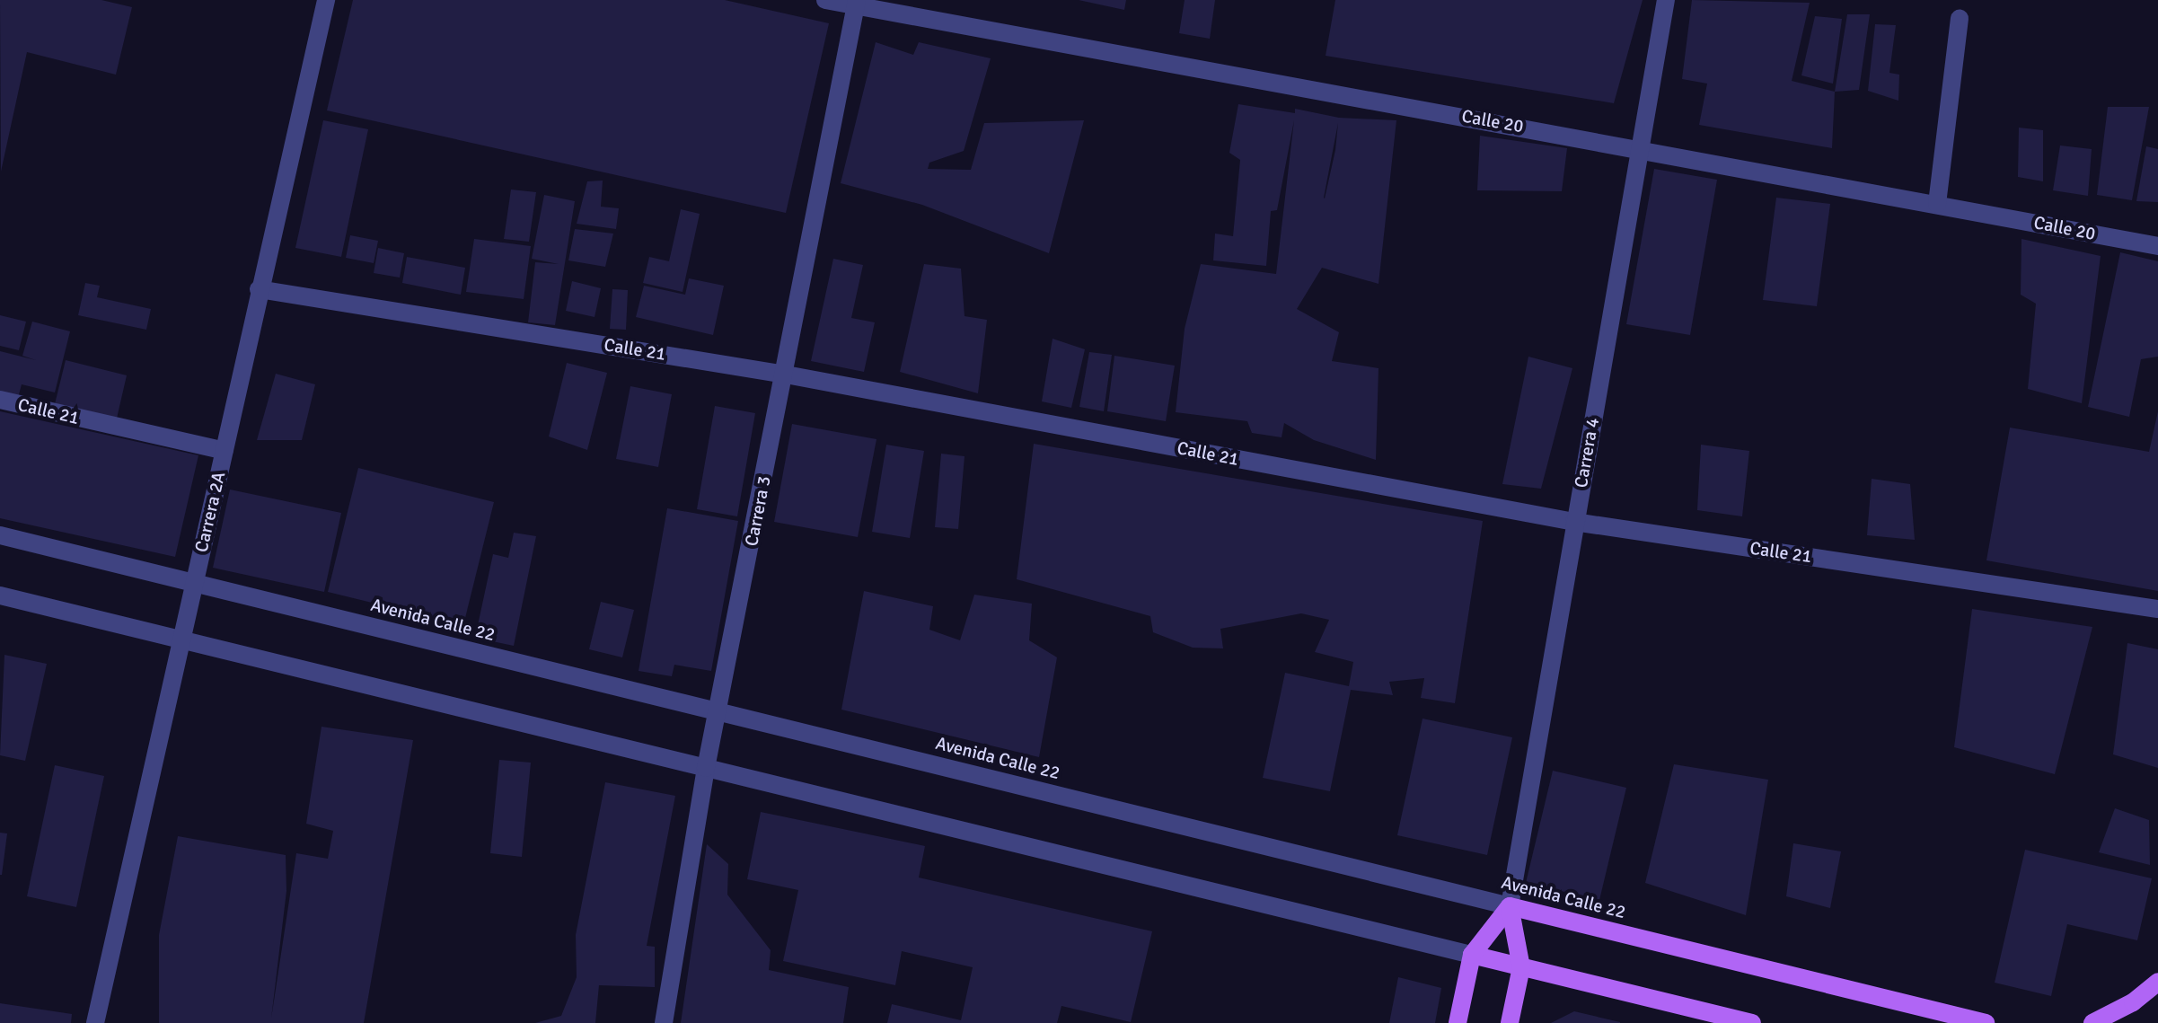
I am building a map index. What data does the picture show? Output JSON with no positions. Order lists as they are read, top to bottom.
{
  "streets": {
    "main road": ["Avenida Calle 22"],
    "street": [
      "Calle 20",
      "Calle 21",
      "Carrera 4",
      "Carrera 3",
      "Carrera 2A"
    ]
  },
  "crossings": [
    ["Calle 20", "Carrera 4"],
    ["Calle 20", "Carrera 3"],
    ["Calle 21", "Carrera 4"],
    ["Calle 21", "Carrera 3"],
    ["Calle 21", "Carrera 2A"],
    ["Carrera 4", "Avenida Calle 22"],
    ["Carrera 3", "Avenida Calle 22"],
    ["Carrera 2A", "Avenida Calle 22"]
  ]
}
